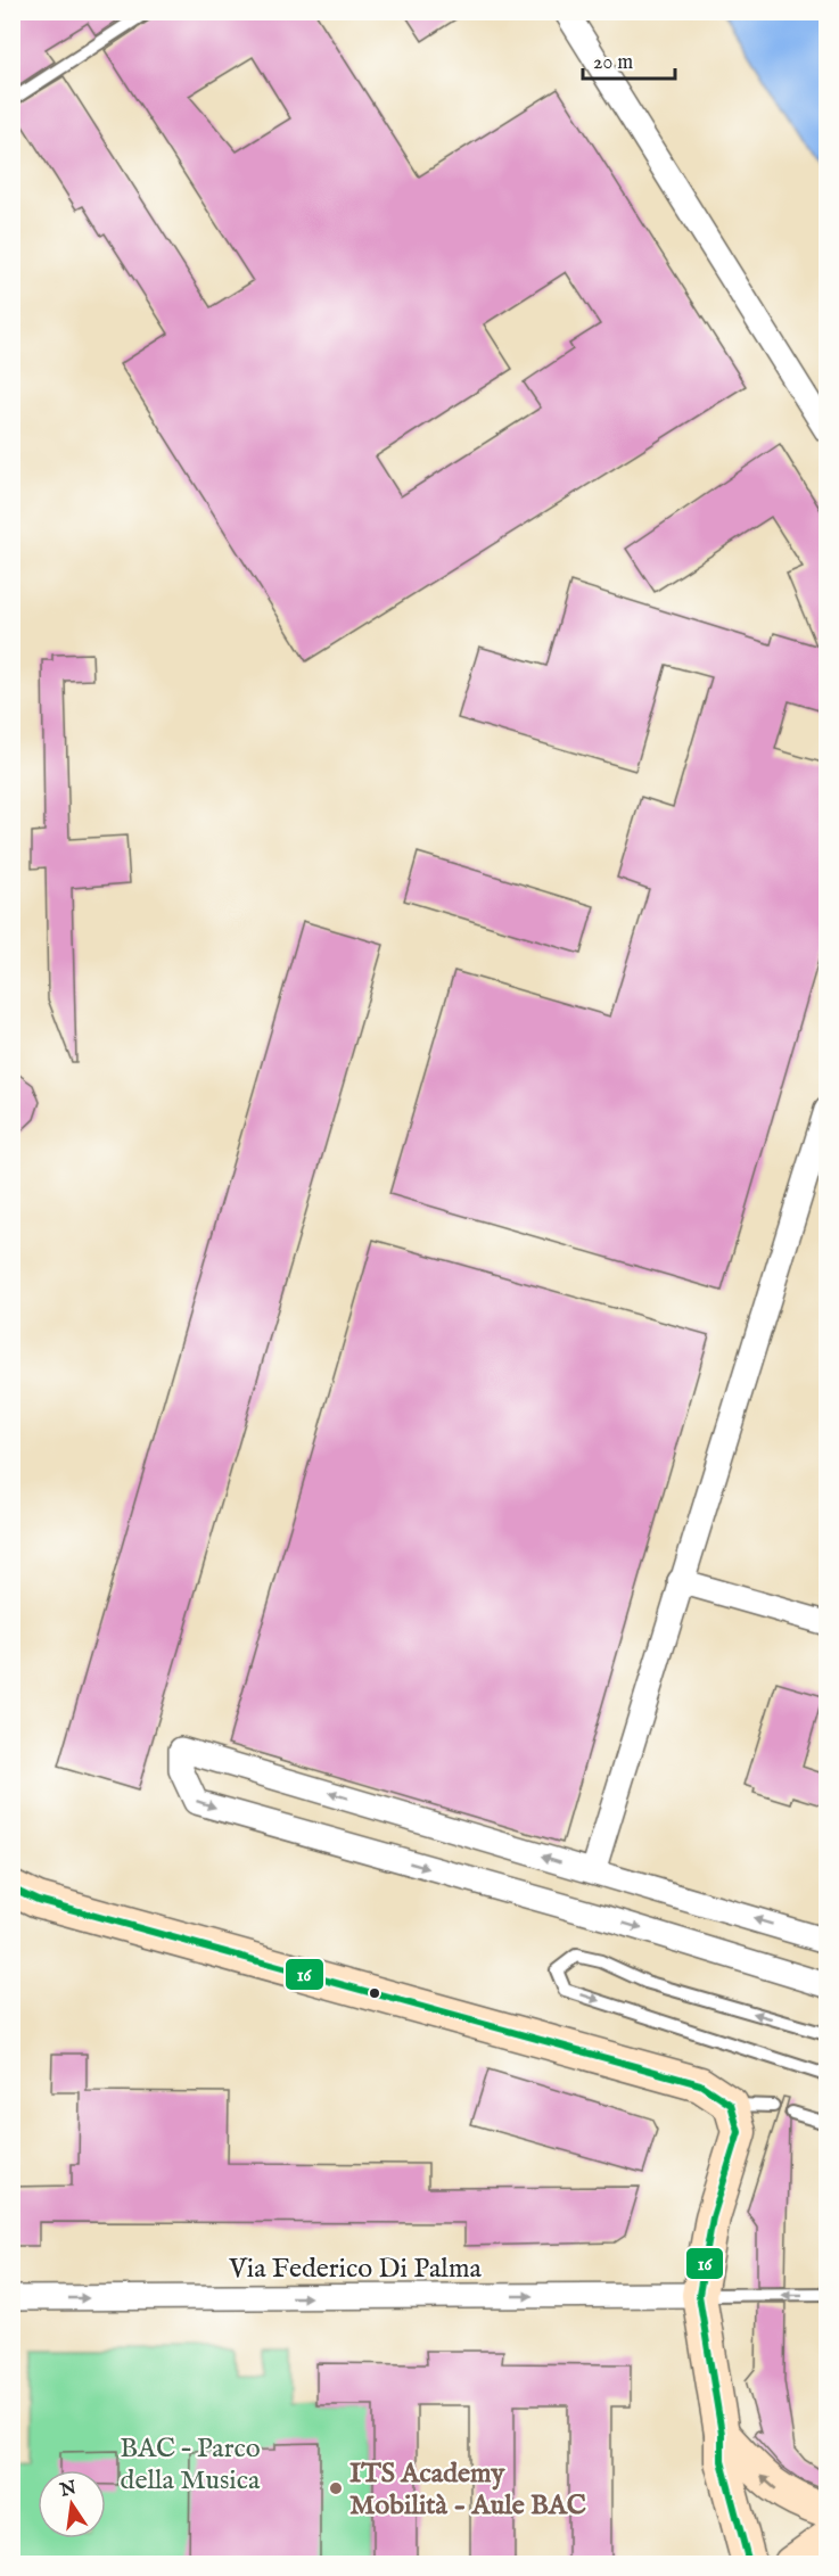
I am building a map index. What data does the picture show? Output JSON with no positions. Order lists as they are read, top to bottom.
{
  "streets": {
    "street": ["Via Federico Di Palma"]
  },
  "one_way": ["Via Federico Di Palma"],
  "parks": ["BAC – Parco della Musica"],
  "places": ["ITS Academy Mobilità - Aule BAC"],
  "lines": ["transit line 16"],
  "scale_bar": "20 m",
  "north": "top"
}
